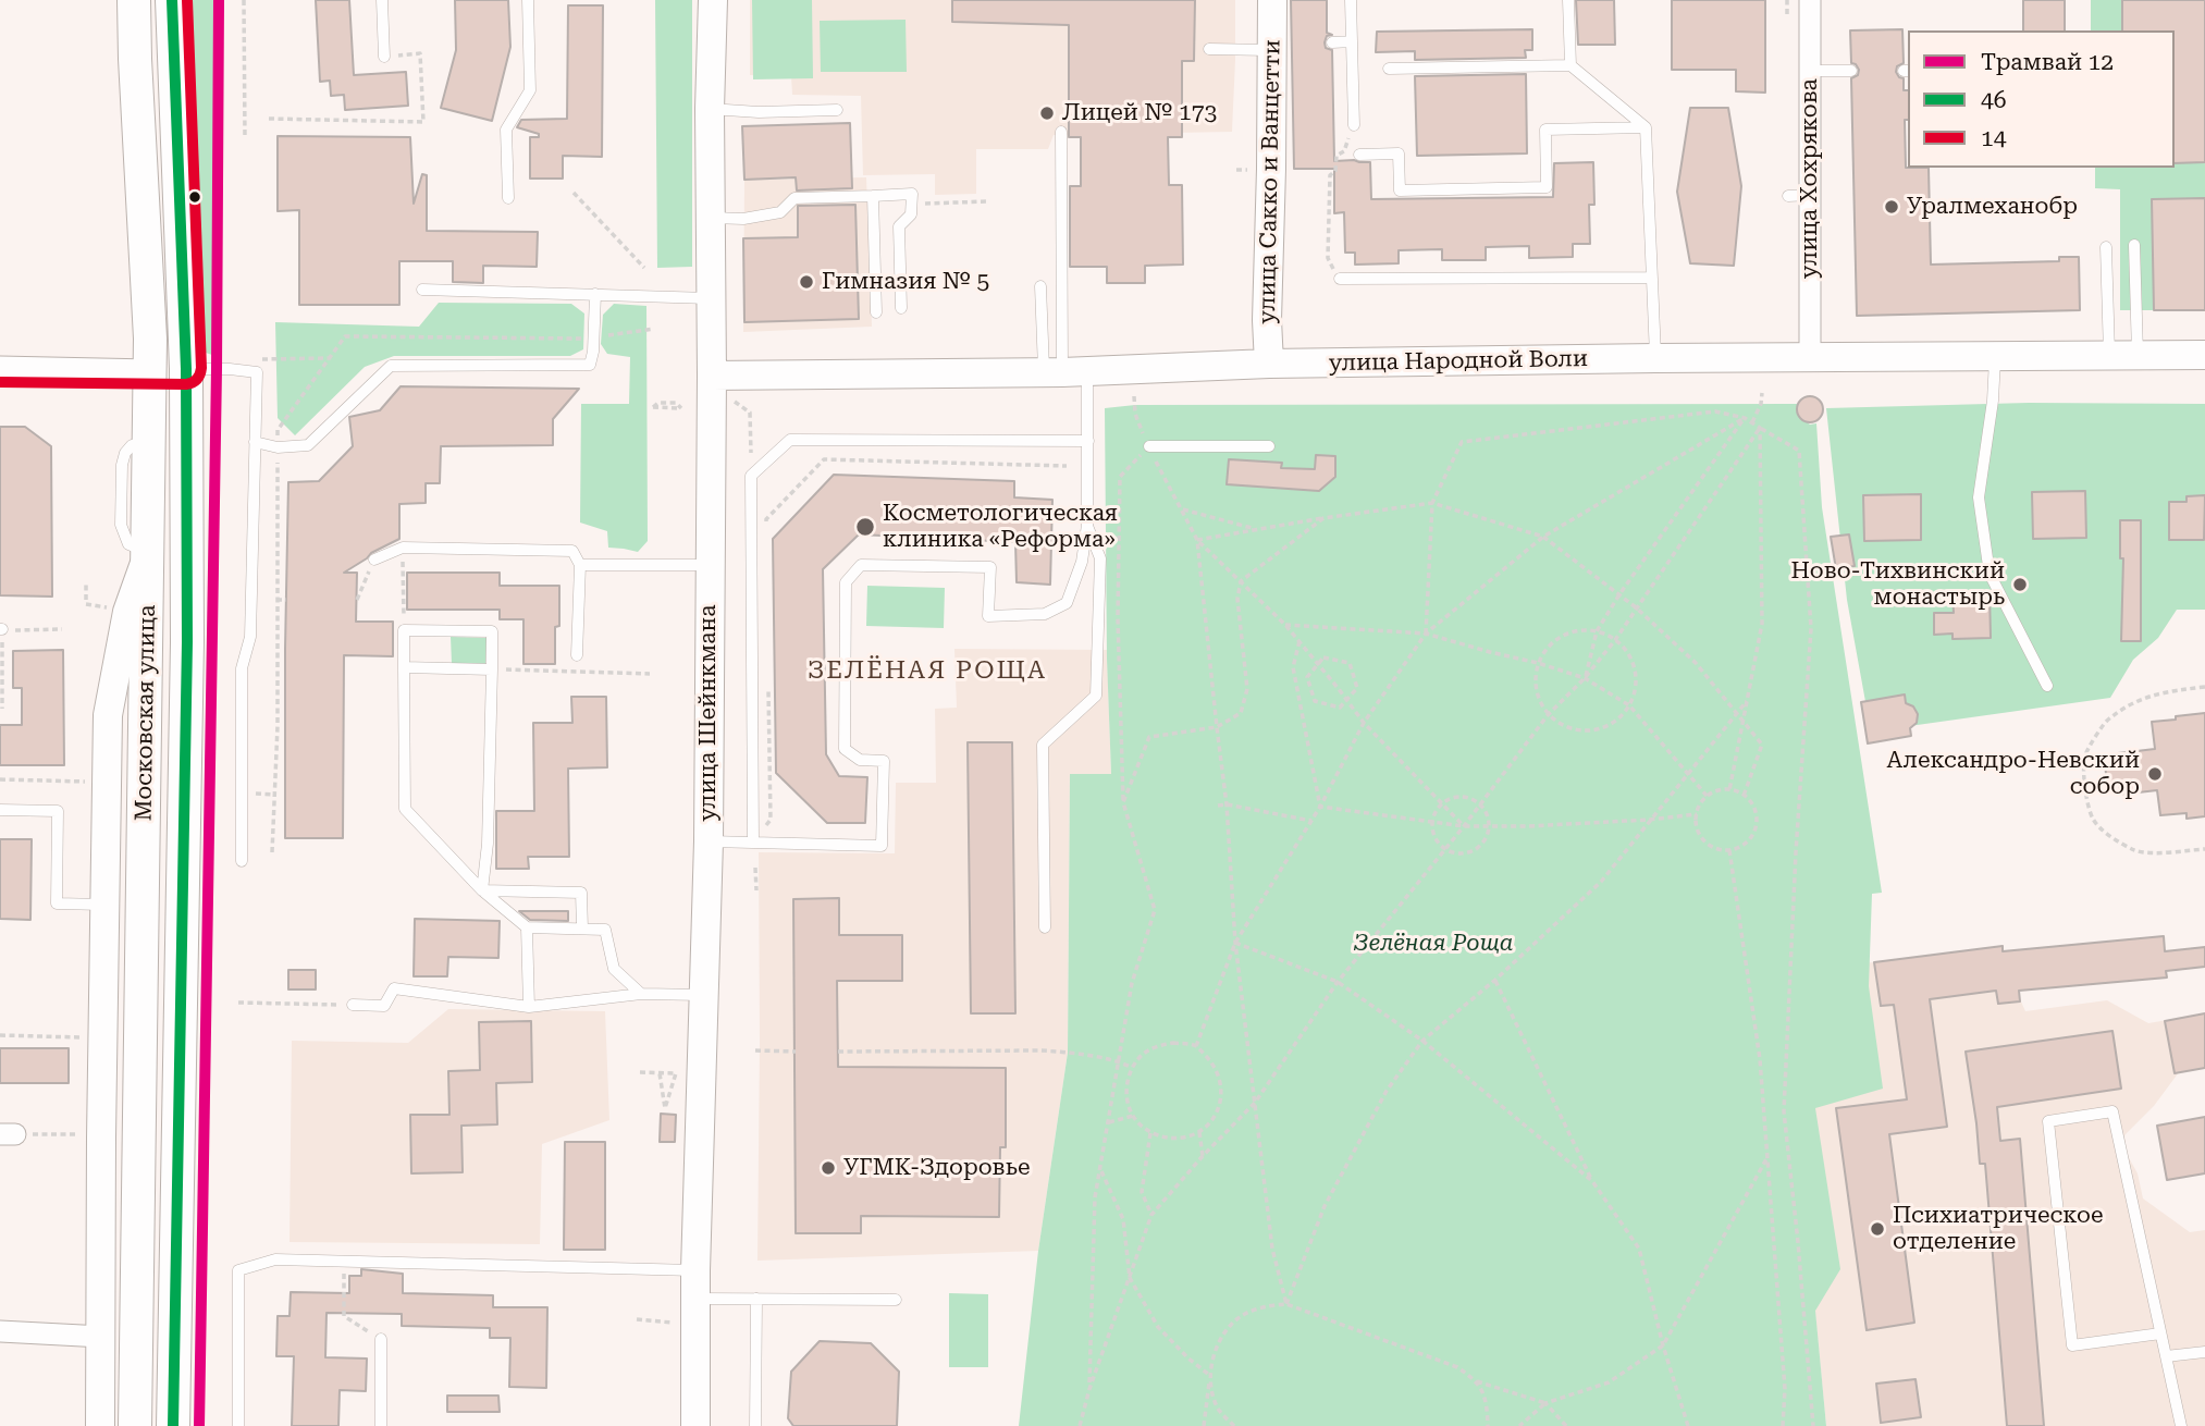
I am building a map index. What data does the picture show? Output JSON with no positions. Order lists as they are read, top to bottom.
{
  "streets": {
    "main road": ["Московская улица"],
    "street": [
      "улица Хохрякова",
      "улица Сакко и Ванцетти",
      "улица Народной Воли",
      "улица Шейнкмана"
    ]
  },
  "crossings": [
    ["улица Хохрякова", "улица Народной Воли"],
    ["улица Сакко и Ванцетти", "улица Народной Воли"],
    ["улица Народной Воли", "улица Шейнкмана"]
  ],
  "districts": ["ЗЕЛЁНАЯ РОЩА"],
  "parks": ["Зелёная Роща"],
  "places": [
    "Лицей № 173",
    "Уралмеханобр",
    "Гимназия № 5",
    "Косметологическая клиника «Реформа»",
    "Ново-Тихвинский монастырь",
    "Александро-Невский собор",
    "УГМК-Здоровье",
    "Психиатрическое отделение"
  ],
  "lines": ["tram line 12", "transit line 46", "transit line 14"],
  "legend": ["Трамвай 12", "46", "14"]
}
